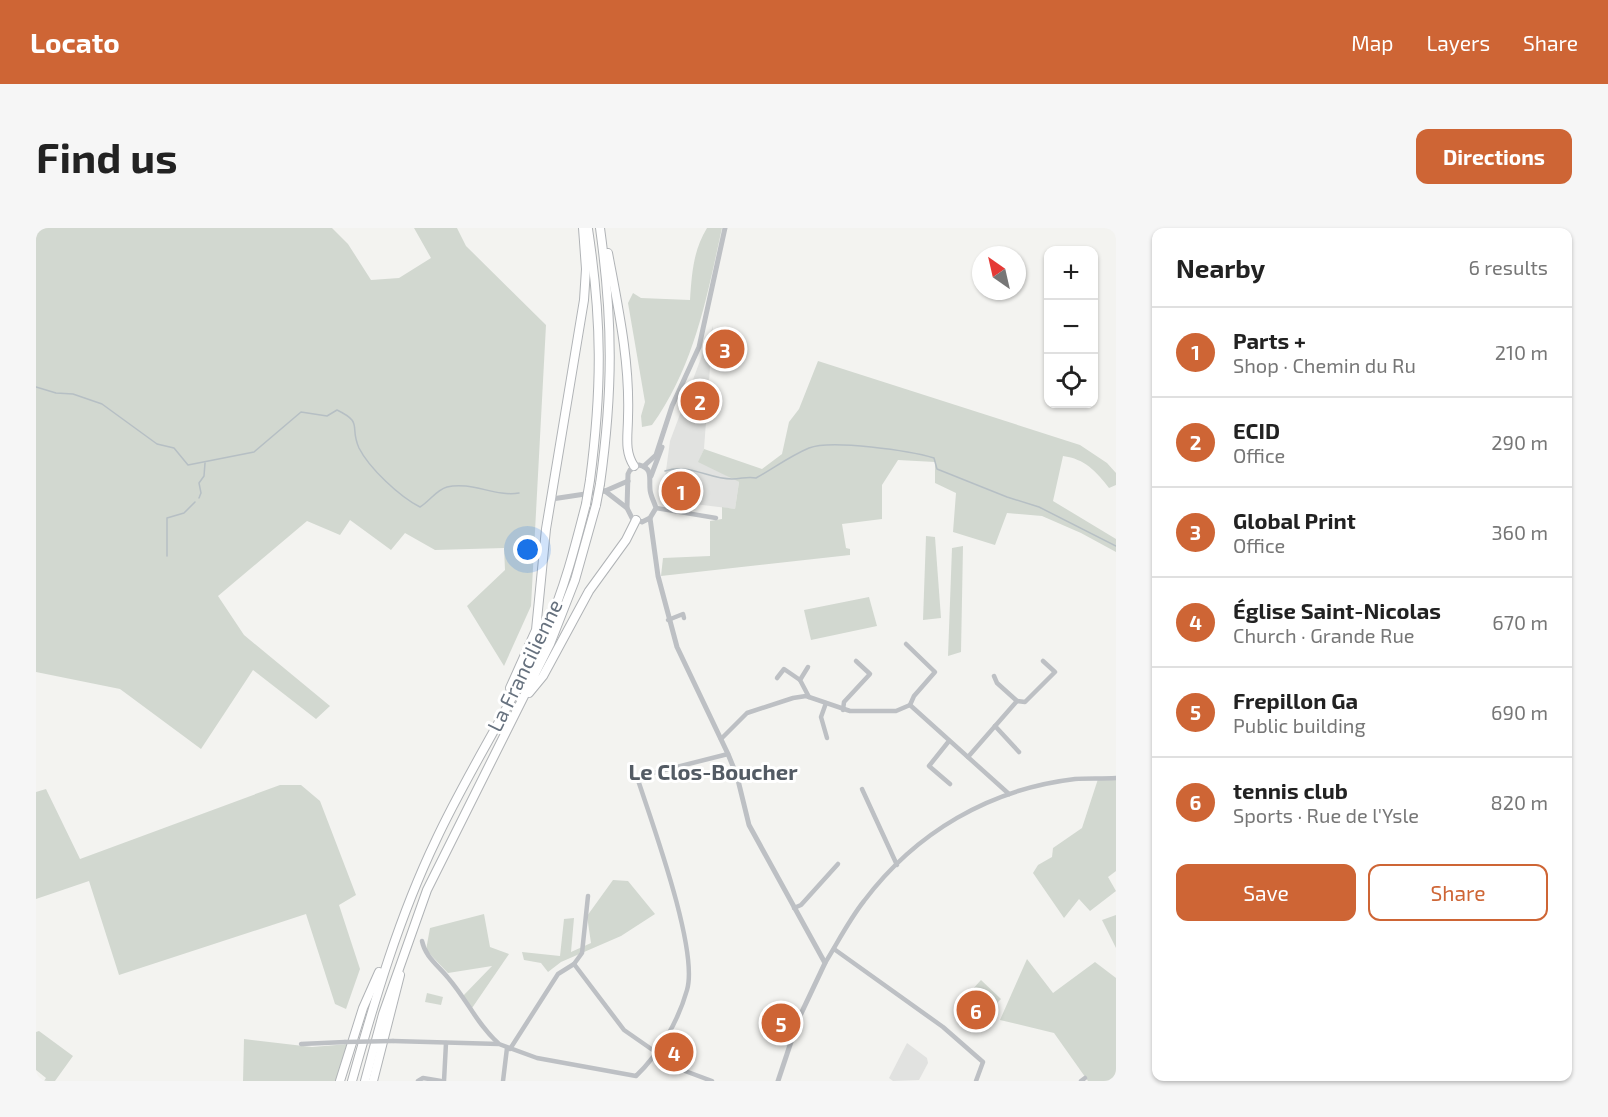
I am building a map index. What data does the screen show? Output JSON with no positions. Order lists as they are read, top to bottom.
{
  "streets": {
    "highway": ["La Francilienne"]
  },
  "districts": ["Le Clos-Boucher"],
  "north": "top left",
  "page": {
    "header": "Locato",
    "nav": ["Map", "Layers", "Share"],
    "buttons": [
      "Directions",
      ["Save", "Share"]
    ],
    "title": "Find us",
    "heading": ["Nearby", "6 results"],
    "map_buttons": ["+", "−"],
    "list": [
      {
        "mark": "1",
        "name": "Parts +",
        "note": "Shop · Chemin du Ru",
        "value": "210 m"
      },
      {
        "mark": "2",
        "name": "ECID",
        "note": "Office",
        "value": "290 m"
      },
      {
        "mark": "3",
        "name": "Global Print",
        "note": "Office",
        "value": "360 m"
      },
      {
        "mark": "4",
        "name": "Église Saint-Nicolas",
        "note": "Church · Grande Rue",
        "value": "670 m"
      },
      {
        "mark": "5",
        "name": "Frepillon Ga",
        "note": "Public building",
        "value": "690 m"
      },
      {
        "mark": "6",
        "name": "tennis club",
        "note": "Sports · Rue de l'Ysle",
        "value": "820 m"
      }
    ],
    "pins": [
      "3",
      "2",
      "1",
      "6",
      "5",
      "4"
    ]
  }
}
